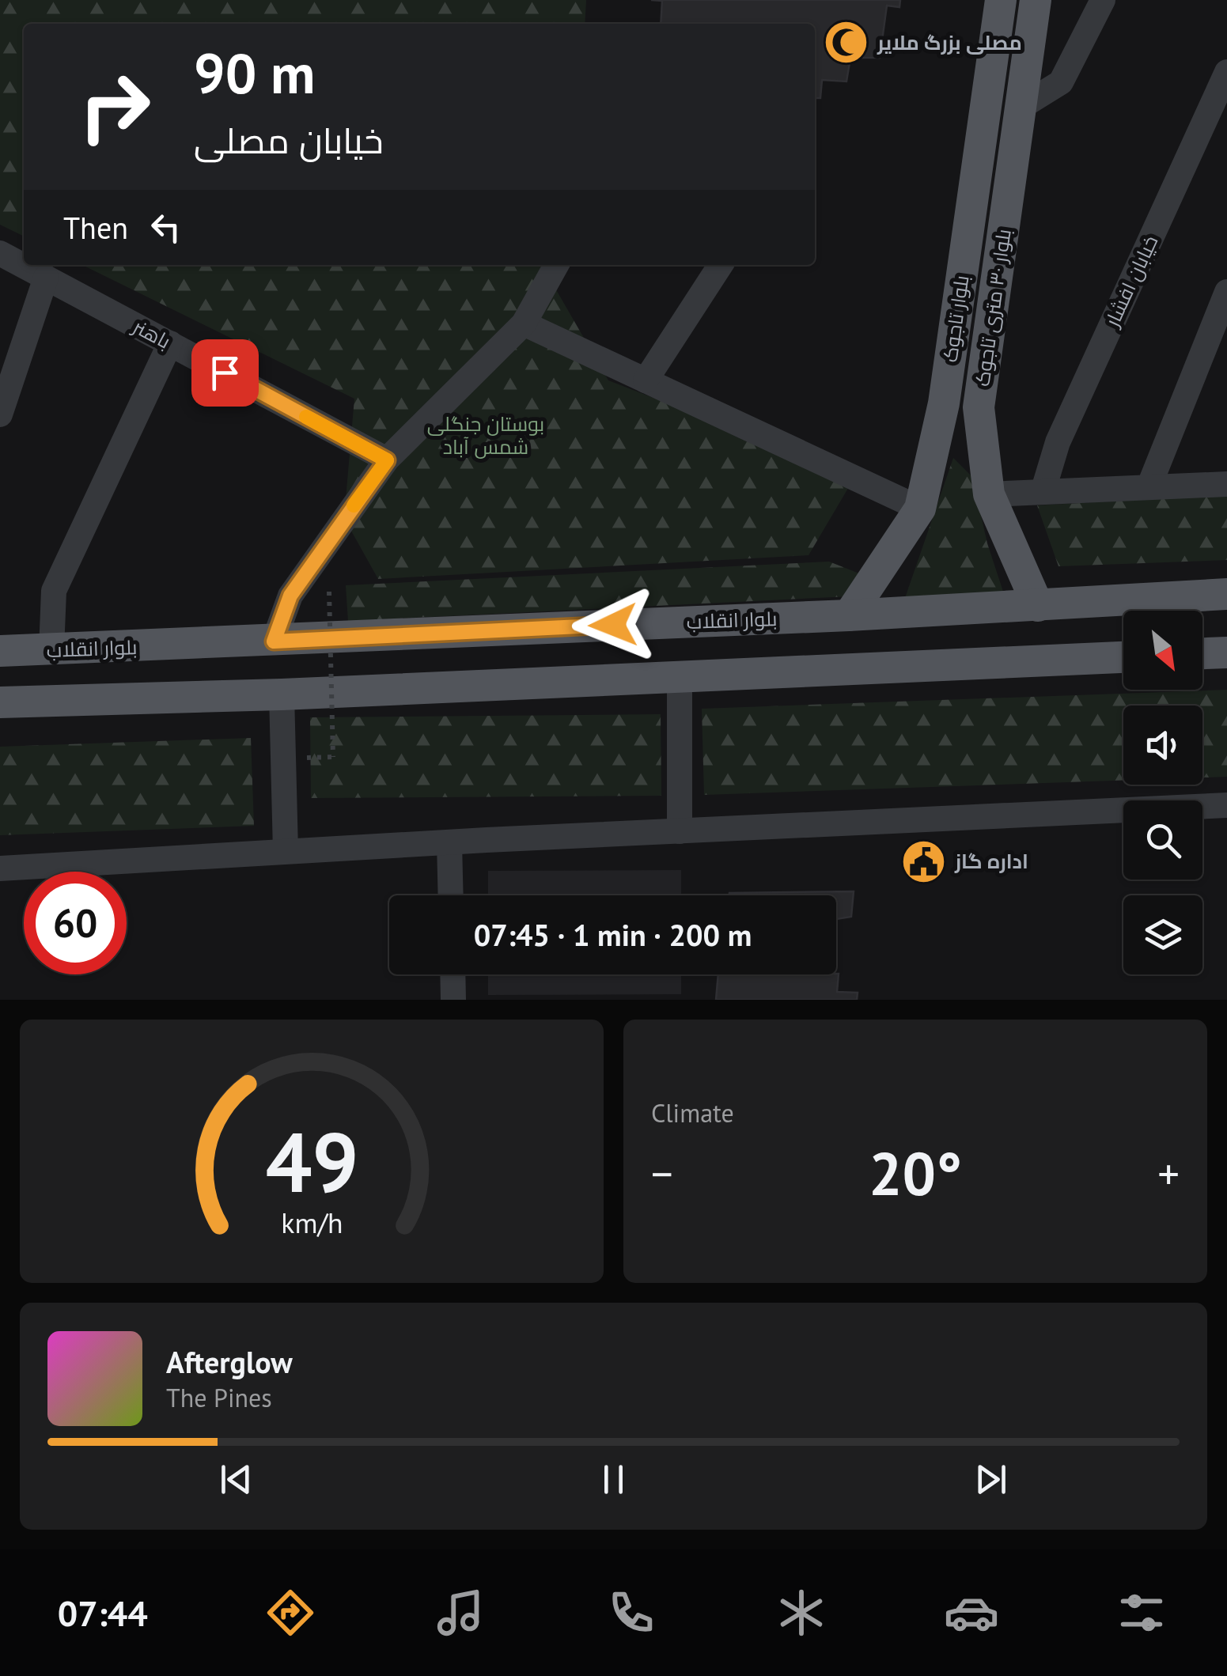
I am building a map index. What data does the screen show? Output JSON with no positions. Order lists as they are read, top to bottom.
{
  "streets": {
    "main road": ["بلوار ۳۰ متری تاجوک", "بلوار تاجوک", "بلوار انقلاب"],
    "street": ["خیابان افشار", "باهنر"]
  },
  "crossings": [
    ["بلوار ۳۰ متری تاجوک", "بلوار انقلاب"],
    ["بلوار تاجوک", "بلوار انقلاب"]
  ],
  "parks": ["بوستان جنگلی شمس آباد"],
  "places": {
    "mosque": ["مصلی بزرگ ملایر"],
    "public building": ["اداره گاز"]
  },
  "north": "bottom right",
  "page": {
    "turn": ["90 m", "خیابان مصلی"],
    "then": "Then",
    "limit": "60",
    "trip": "07:45 · 1 min · 200 m",
    "tile": "Climate",
    "heat": ["−", "20°", "+"],
    "song": ["Afterglow", "The Pines"],
    "tabs": "07:44",
    "gauge": ["49", "km/h"]
  }
}
